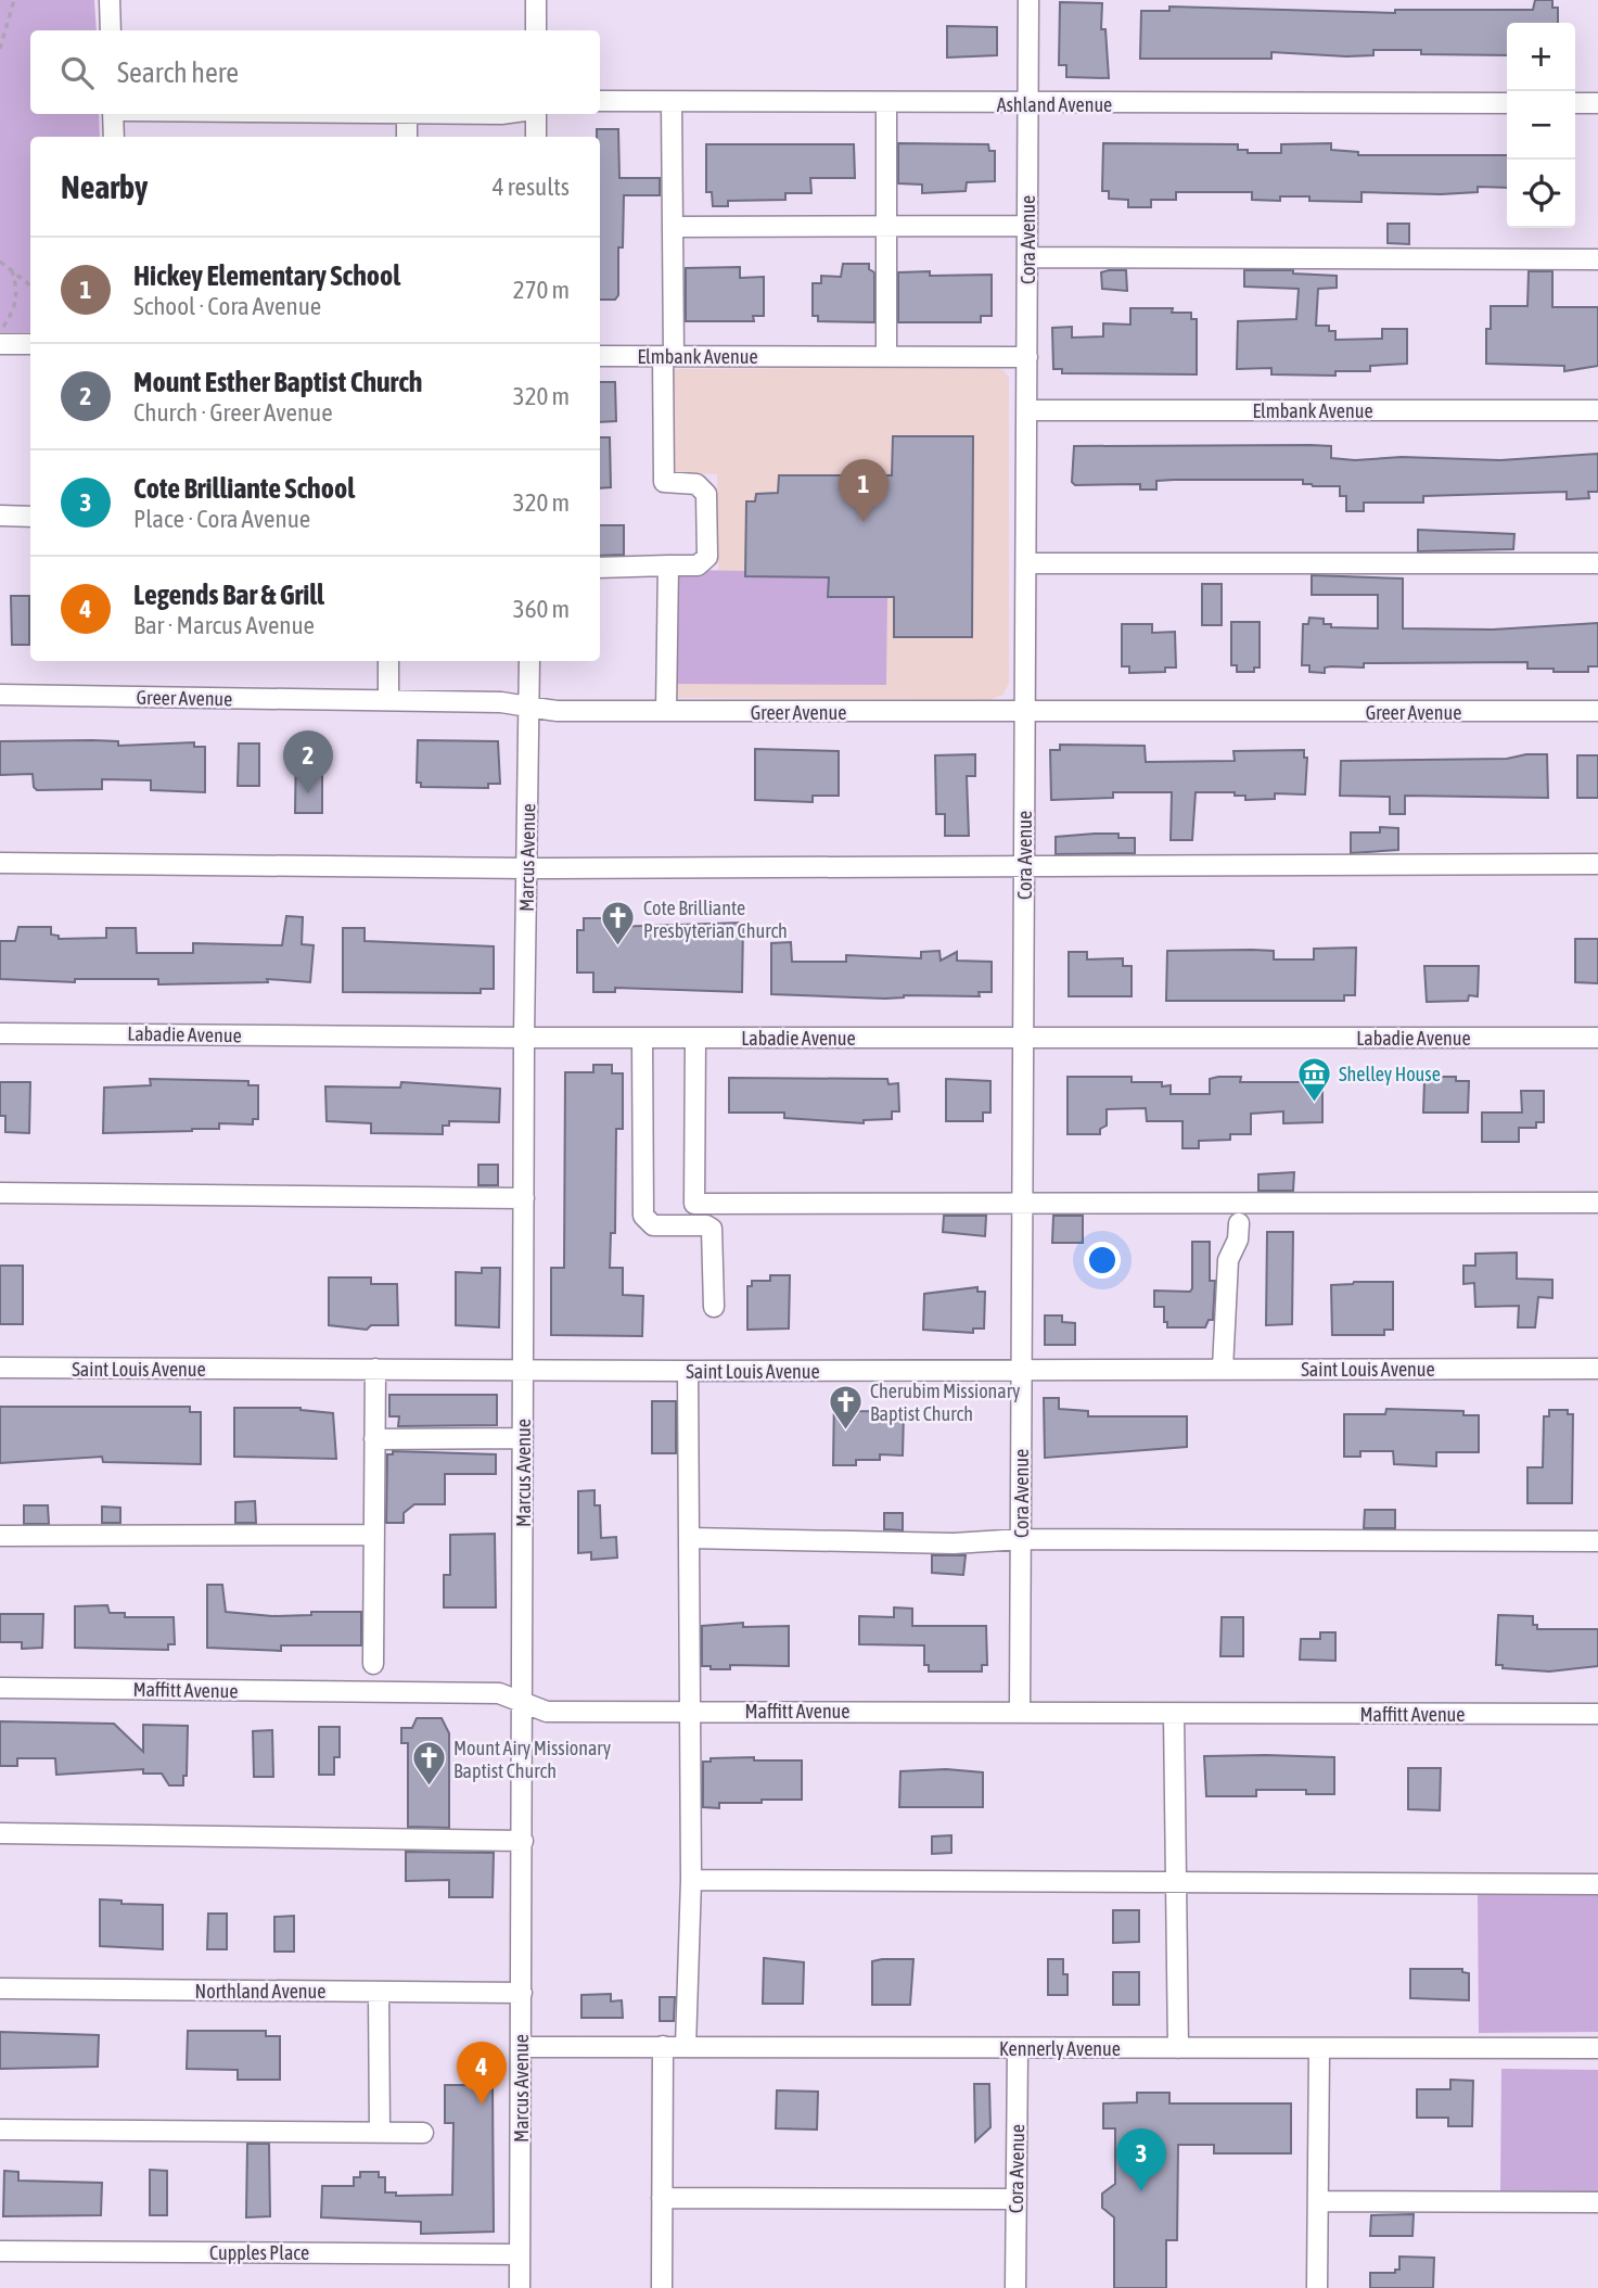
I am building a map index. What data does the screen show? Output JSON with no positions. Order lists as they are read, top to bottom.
{
  "streets": {
    "street": [
      "Ashland Avenue",
      "Cora Avenue",
      "Elmbank Avenue",
      "Greer Avenue",
      "Marcus Avenue",
      "Labadie Avenue",
      "Saint Louis Avenue",
      "Maffitt Avenue",
      "Northland Avenue",
      "Kennerly Avenue",
      "Cupples Place"
    ]
  },
  "crossings": [
    ["Ashland Avenue", "Cora Avenue"],
    ["Cora Avenue", "Elmbank Avenue"],
    ["Cora Avenue", "Greer Avenue"],
    ["Cora Avenue", "Labadie Avenue"],
    ["Cora Avenue", "Saint Louis Avenue"],
    ["Cora Avenue", "Maffitt Avenue"],
    ["Cora Avenue", "Kennerly Avenue"],
    ["Greer Avenue", "Marcus Avenue"],
    ["Marcus Avenue", "Labadie Avenue"],
    ["Marcus Avenue", "Saint Louis Avenue"],
    ["Marcus Avenue", "Maffitt Avenue"],
    ["Marcus Avenue", "Northland Avenue"],
    ["Marcus Avenue", "Kennerly Avenue"],
    ["Marcus Avenue", "Cupples Place"]
  ],
  "places": {
    "church": ["Cote Brilliante Presbyterian Church", "Cherubim Missionary Baptist Church", "Mount Airy Missionary Baptist Church"],
    "museum": ["Shelley House"]
  },
  "page": {
    "map_buttons": ["+", "−"],
    "search": "Search here",
    "heading": ["Nearby", "4 results"],
    "list": [
      {
        "mark": "1",
        "name": "Hickey Elementary School",
        "note": "School · Cora Avenue",
        "value": "270 m"
      },
      {
        "mark": "2",
        "name": "Mount Esther Baptist Church",
        "note": "Church · Greer Avenue",
        "value": "320 m"
      },
      {
        "mark": "3",
        "name": "Cote Brilliante School",
        "note": "Place · Cora Avenue",
        "value": "320 m"
      },
      {
        "mark": "4",
        "name": "Legends Bar & Grill",
        "note": "Bar · Marcus Avenue",
        "value": "360 m"
      }
    ],
    "pins": [
      "1",
      "2",
      "4",
      "3"
    ]
  }
}
